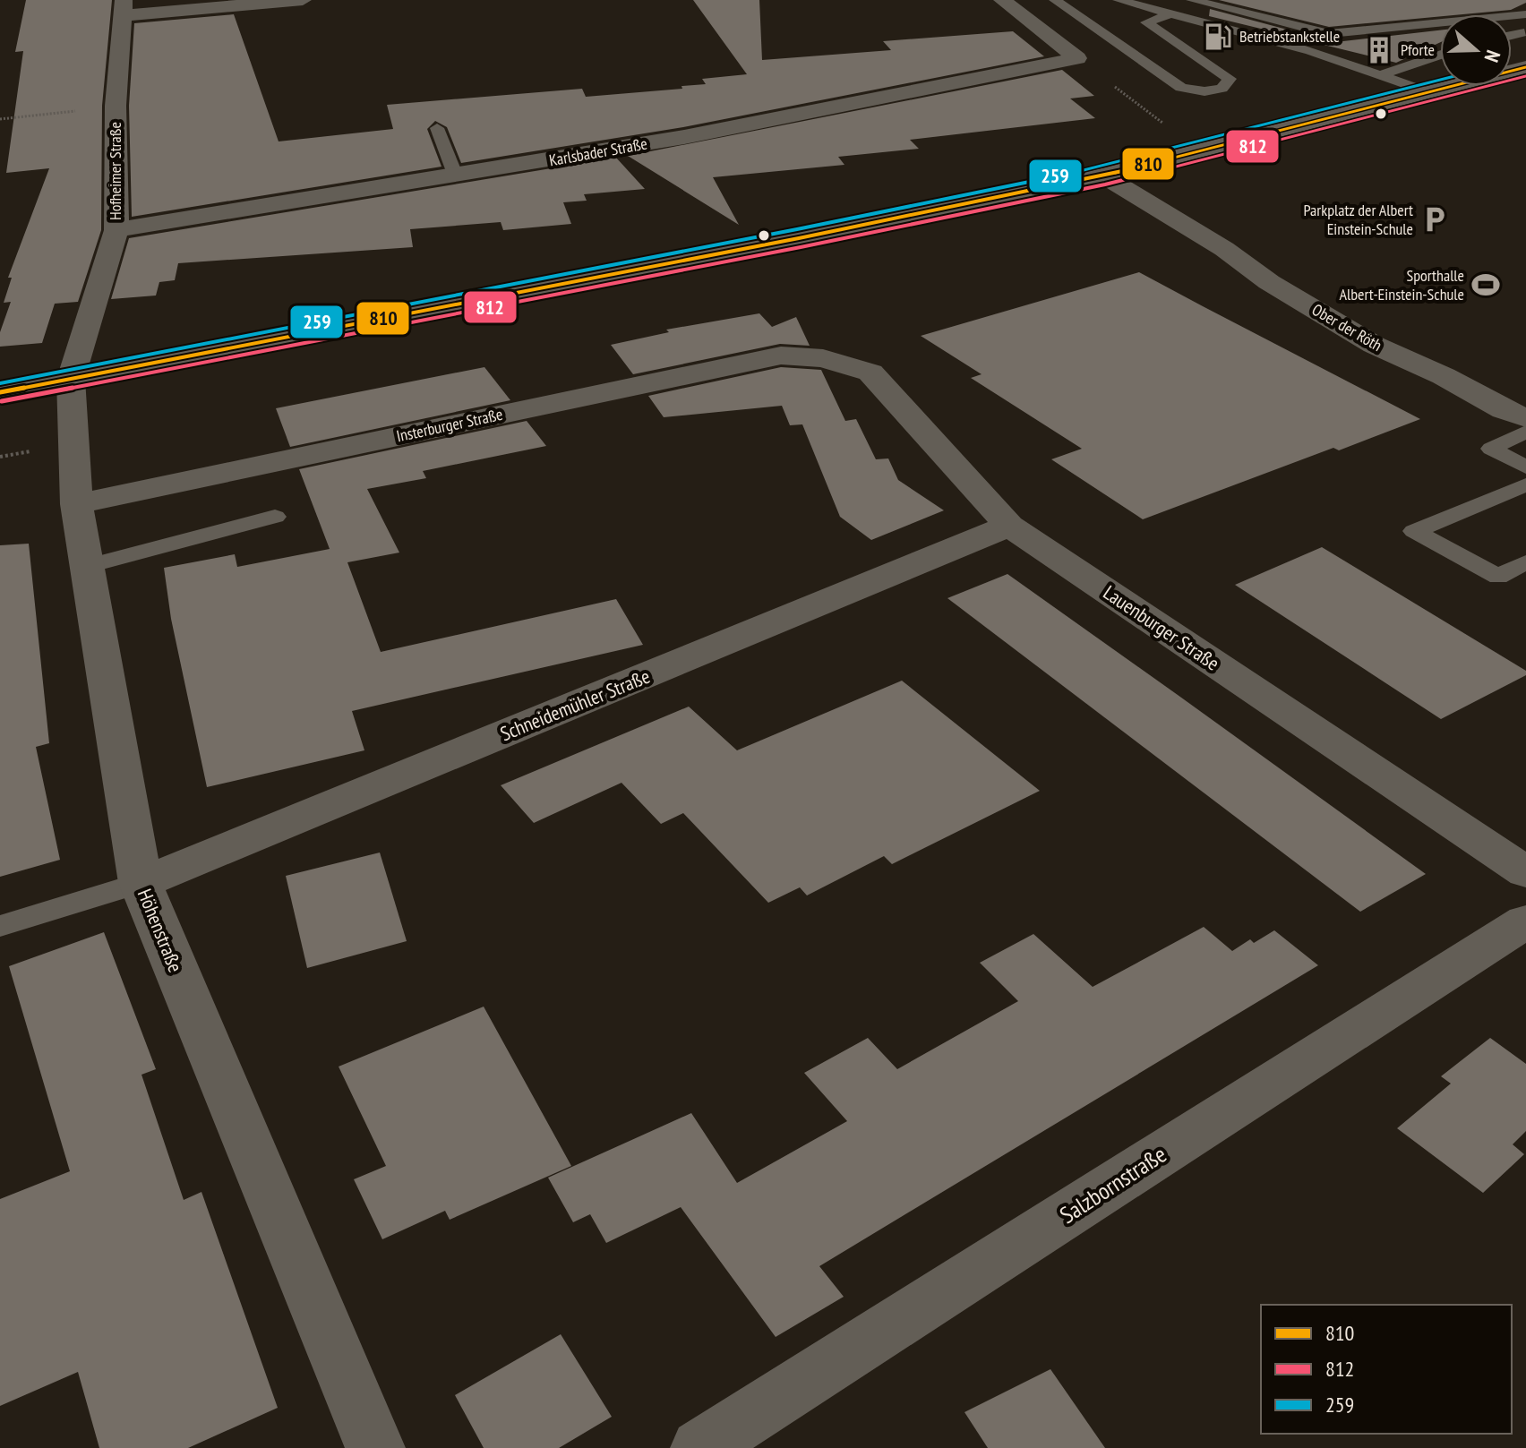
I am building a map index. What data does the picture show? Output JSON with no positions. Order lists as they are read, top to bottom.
{
  "streets": {
    "street": [
      "Karlsbader Straße",
      "Hofheimer Straße",
      "Ober der Röth",
      "Insterburger Straße",
      "Lauenburger Straße",
      "Schneidemühler Straße",
      "Höhenstraße",
      "Salzbornstraße"
    ]
  },
  "crossings": [
    ["Karlsbader Straße", "Hofheimer Straße"],
    ["Hofheimer Straße", "Höhenstraße"],
    ["Insterburger Straße", "Lauenburger Straße"],
    ["Insterburger Straße", "Höhenstraße"],
    ["Lauenburger Straße", "Schneidemühler Straße"],
    ["Schneidemühler Straße", "Höhenstraße"]
  ],
  "places": {
    "fuel station": ["Betriebstankstelle"],
    "building": ["Pforte"],
    "parking": ["Parkplatz der Albert Einstein-Schule"],
    "sports": ["Sporthalle Albert-Einstein-Schule"]
  },
  "lines": ["transit line 810", "transit line 812", "transit line 259"],
  "legend": ["810", "812", "259"],
  "north": "right"
}
